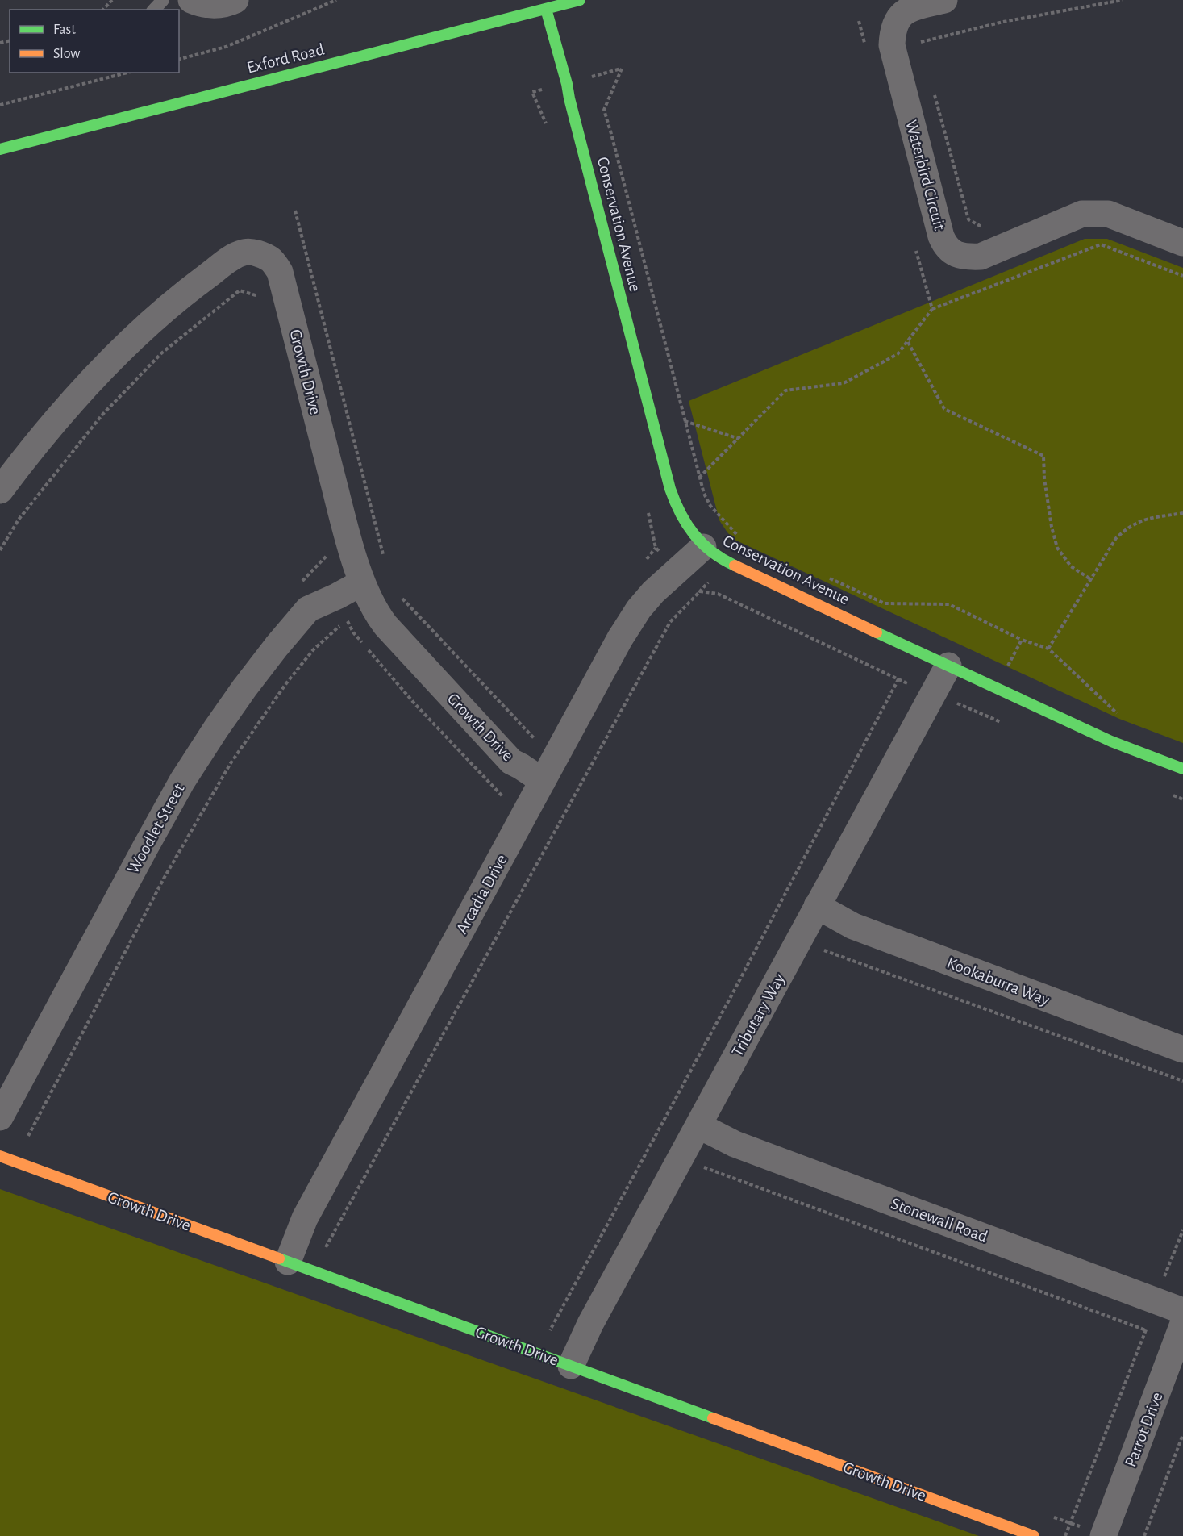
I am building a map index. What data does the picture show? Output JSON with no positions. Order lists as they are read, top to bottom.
{
  "streets": {
    "street": [
      "Exford Road",
      "Waterbird Circuit",
      "Conservation Avenue",
      "Growth Drive",
      "Woodlet Street",
      "Arcadia Drive",
      "Kookaburra Way",
      "Tributary Way",
      "Stonewall Road",
      "Parrot Drive"
    ]
  },
  "crossings": [
    ["Exford Road", "Conservation Avenue"],
    ["Conservation Avenue", "Arcadia Drive"],
    ["Conservation Avenue", "Tributary Way"],
    ["Growth Drive", "Woodlet Street"],
    ["Growth Drive", "Arcadia Drive"],
    ["Growth Drive", "Tributary Way"],
    ["Kookaburra Way", "Tributary Way"],
    ["Tributary Way", "Stonewall Road"]
  ],
  "legend": ["Fast", "Slow"]
}
